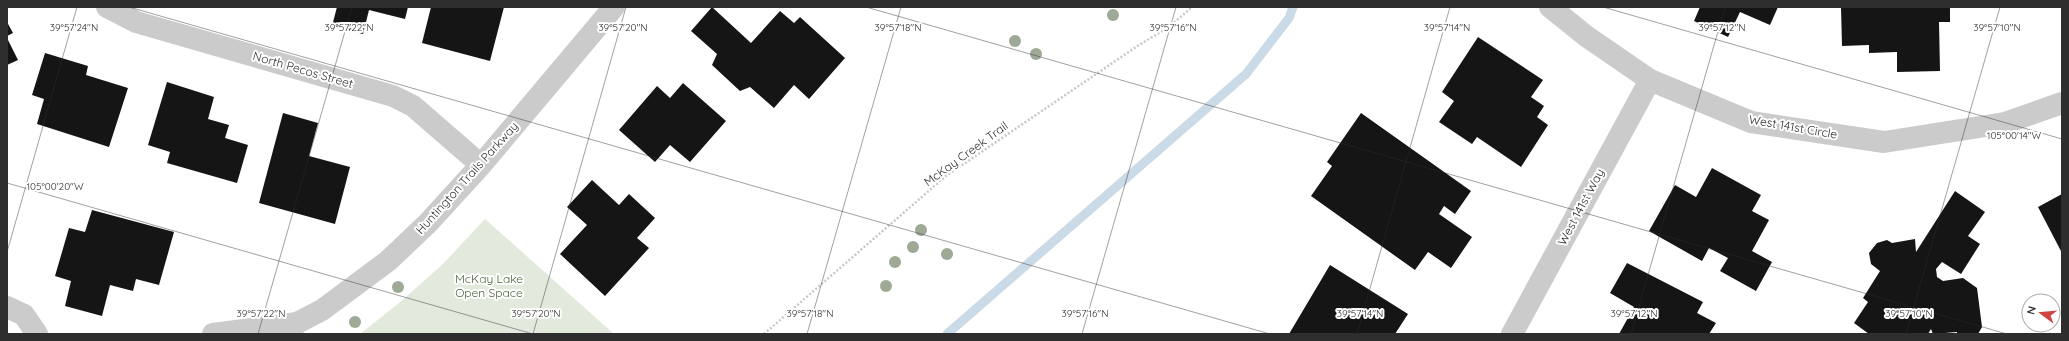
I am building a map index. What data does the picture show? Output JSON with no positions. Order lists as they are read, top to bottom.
{
  "streets": {
    "street": [
      "North Pecos Street",
      "West 141st Circle",
      "Huntington Trails Parkway",
      "West 141st Way"
    ],
    "path": ["McKay Creek Trail"]
  },
  "crossings": [
    ["North Pecos Street", "Huntington Trails Parkway"],
    ["West 141st Circle", "West 141st Way"]
  ],
  "parks": ["McKay Lake Open Space"],
  "north": "left",
  "coordinates": [
    "39°57'24\"N",
    "39°57'22\"N",
    "39°57'20\"N",
    "39°57'18\"N",
    "39°57'16\"N",
    "39°57'14\"N",
    "39°57'12\"N",
    "39°57'10\"N",
    "105°00'14\"W",
    "105°00'20\"W"
  ]
}
